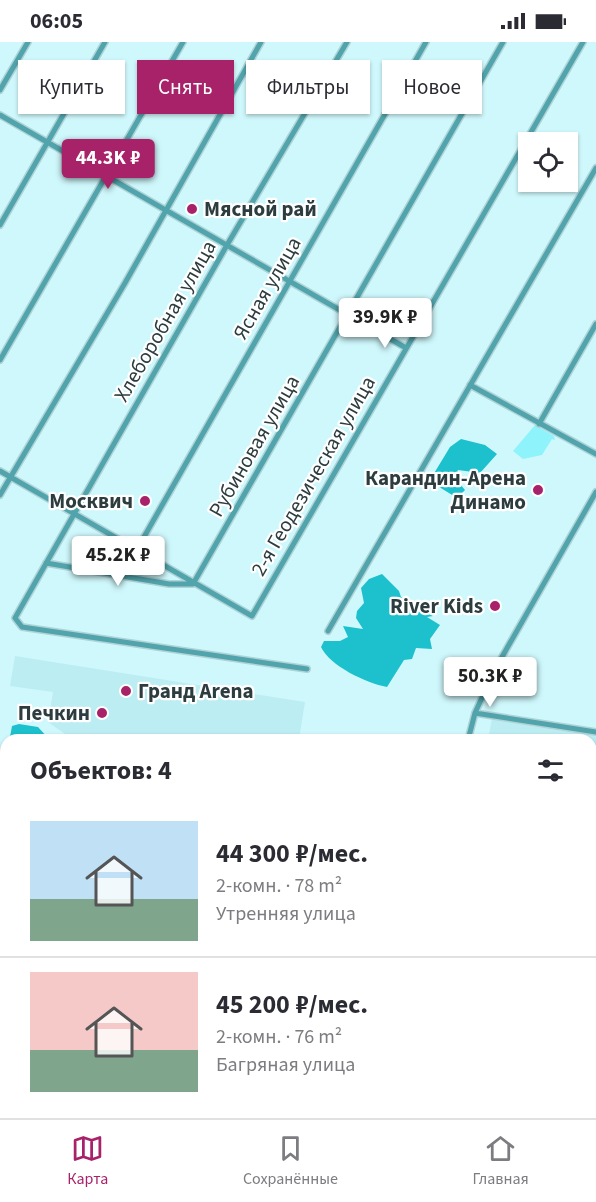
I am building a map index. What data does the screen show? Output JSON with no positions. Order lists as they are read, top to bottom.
{
  "streets": {
    "street": [
      "Ясная улица",
      "Хлеборобная улица",
      "Рубиновая улица",
      "2-я Геодезическая улица"
    ]
  },
  "crossings": [
    ["Рубиновая улица", "2-я Геодезическая улица"]
  ],
  "places": [
    "Мясной рай",
    "Карандин-Арена Динамо",
    "Москвич",
    "River Kids",
    "Гранд Arena",
    "Печкин"
  ],
  "page": {
    "status": "06:05",
    "chip": [
      "Купить",
      "Снять",
      "Фильтры",
      "Новое"
    ],
    "price": [
      "44.3K ₽",
      "39.9K ₽",
      "45.2K ₽",
      "50.3K ₽"
    ],
    "heading": "Объектов: 4",
    "list": [
      {
        "name": "44 300 ₽/мес.",
        "note": "2-комн. · 78 m² · Утренняя улица"
      },
      {
        "name": "45 200 ₽/мес.",
        "note": "2-комн. · 76 m² · Багряная улица"
      }
    ],
    "tabs": ["Карта", "Сохранённые", "Главная"]
  }
}
